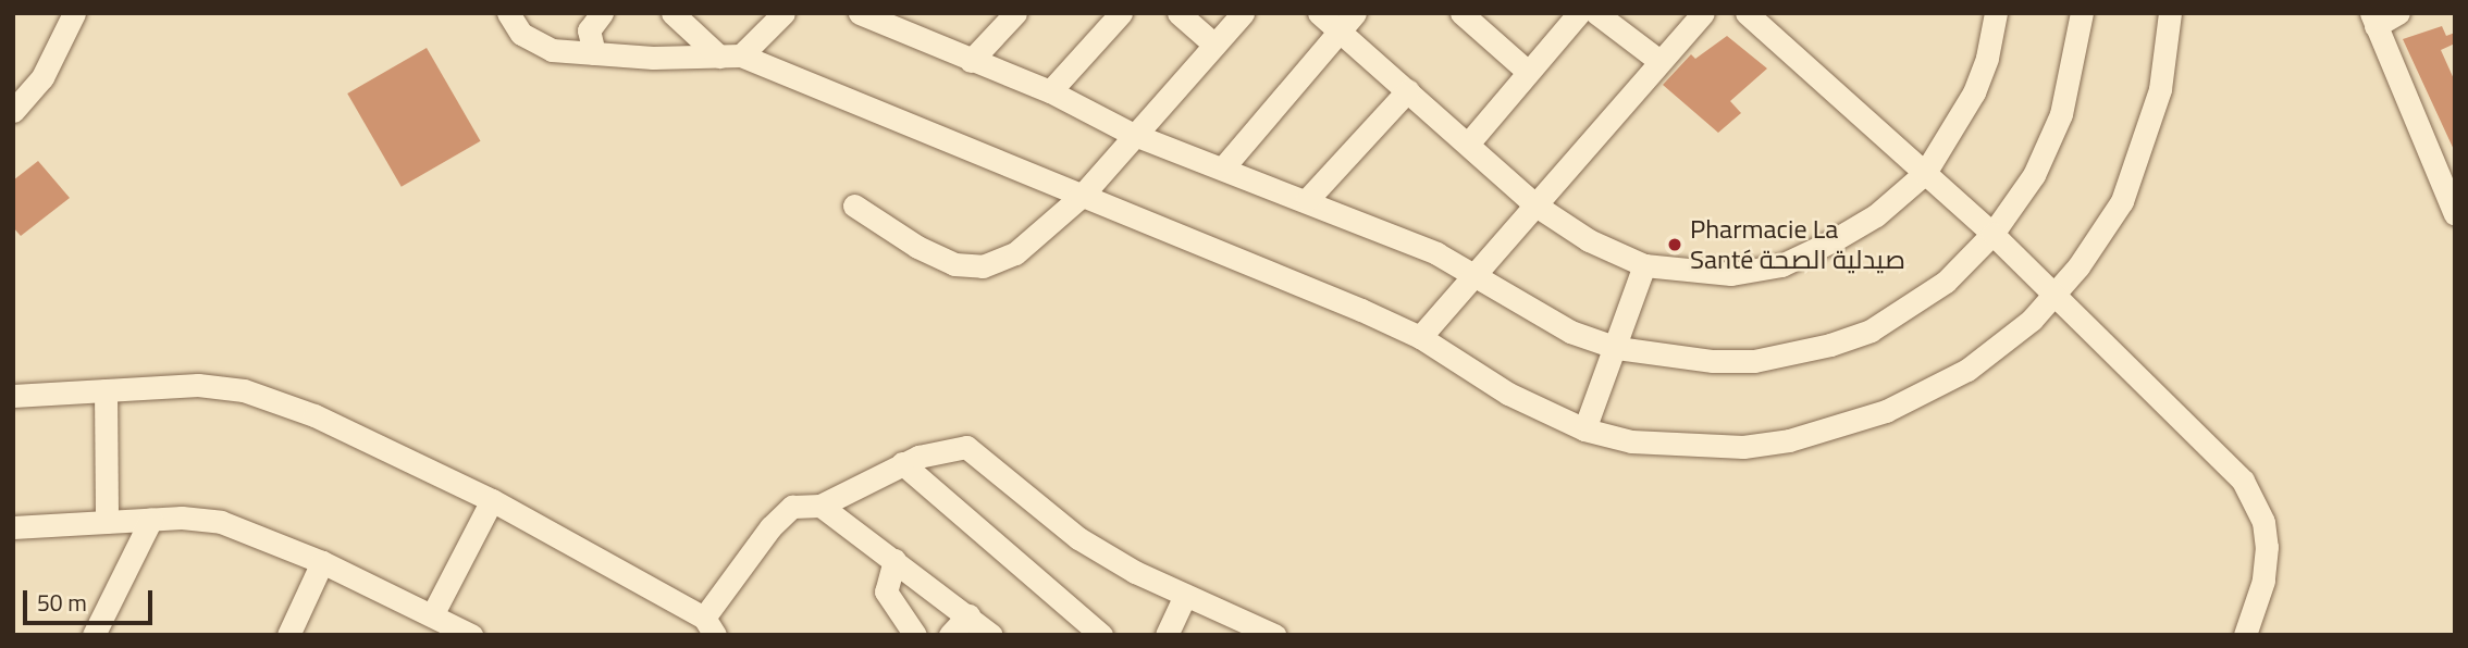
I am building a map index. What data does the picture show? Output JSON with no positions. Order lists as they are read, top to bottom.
{
  "places": ["Pharmacie La Santé صيدلية الصحة"],
  "scale_bar": "50 m"
}
